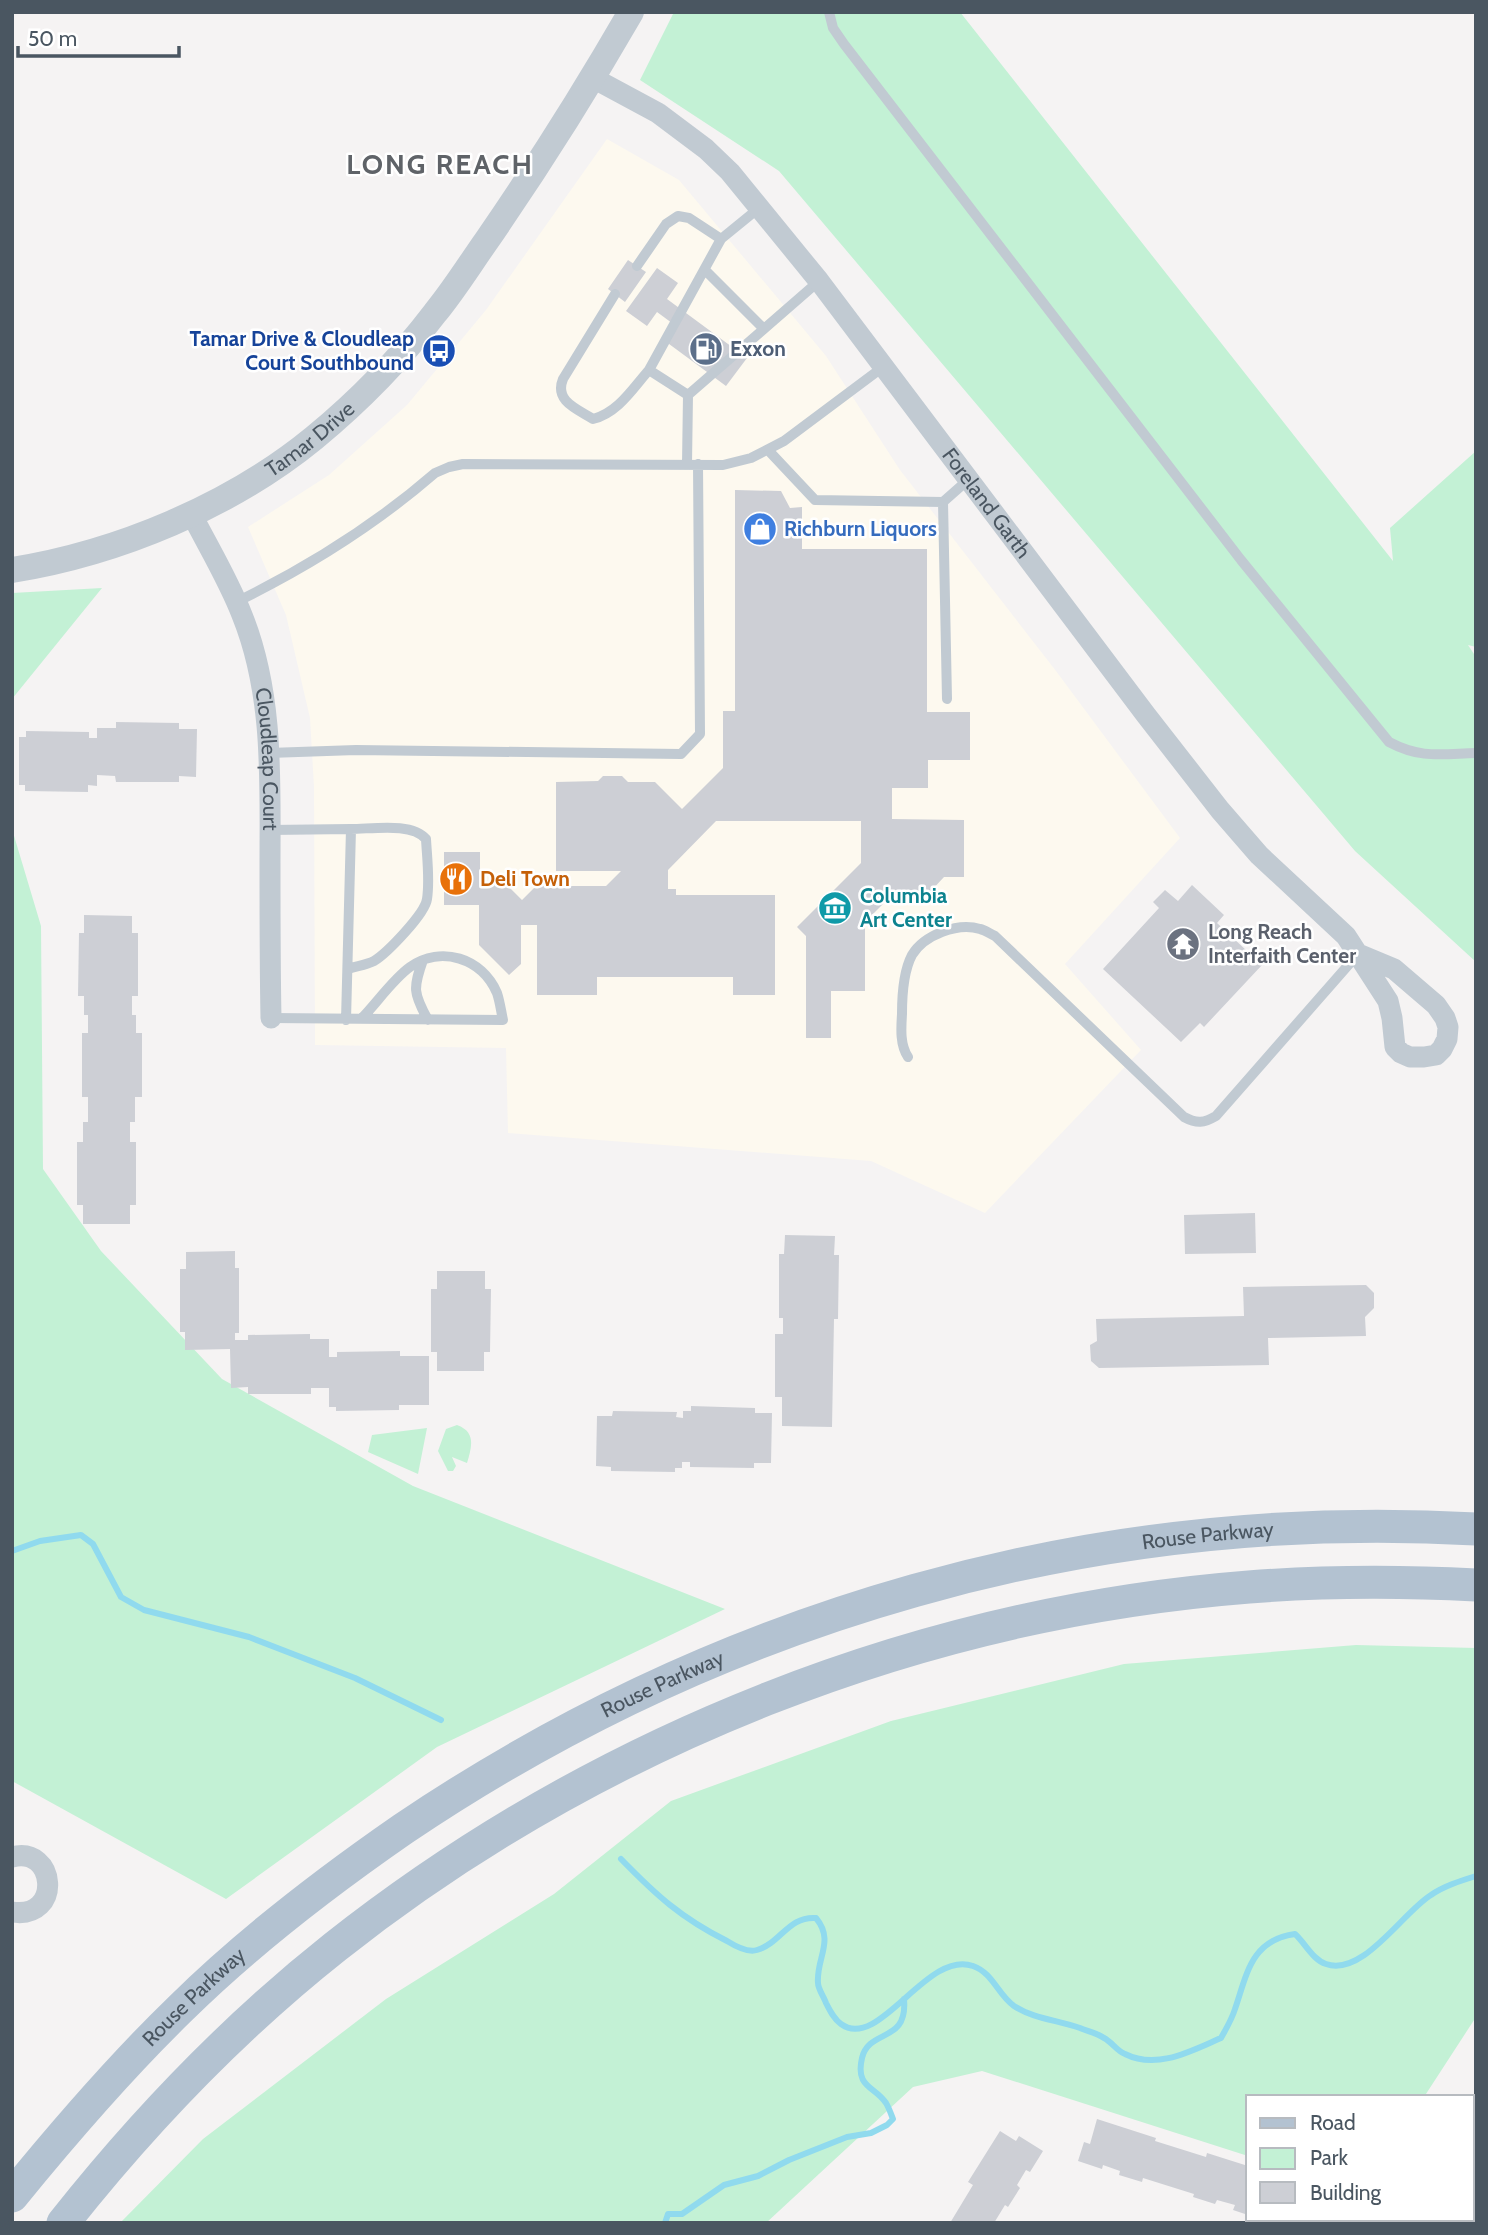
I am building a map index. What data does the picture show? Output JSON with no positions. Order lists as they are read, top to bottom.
{
  "streets": {
    "main road": ["Rouse Parkway"],
    "street": ["Tamar Drive", "Foreland Garth", "Cloudleap Court"]
  },
  "crossings": [
    ["Tamar Drive", "Foreland Garth"],
    ["Tamar Drive", "Cloudleap Court"]
  ],
  "districts": ["LONG REACH"],
  "places": {
    "fuel station": ["Exxon"],
    "bus stop": ["Tamar Drive & Cloudleap Court Southbound"],
    "shop": ["Richburn Liquors"],
    "restaurant": ["Deli Town"],
    "museum": ["Columbia Art Center"],
    "temple": ["Long Reach Interfaith Center"]
  },
  "legend": ["Road", "Park", "Building"],
  "scale_bar": "50 m"
}
